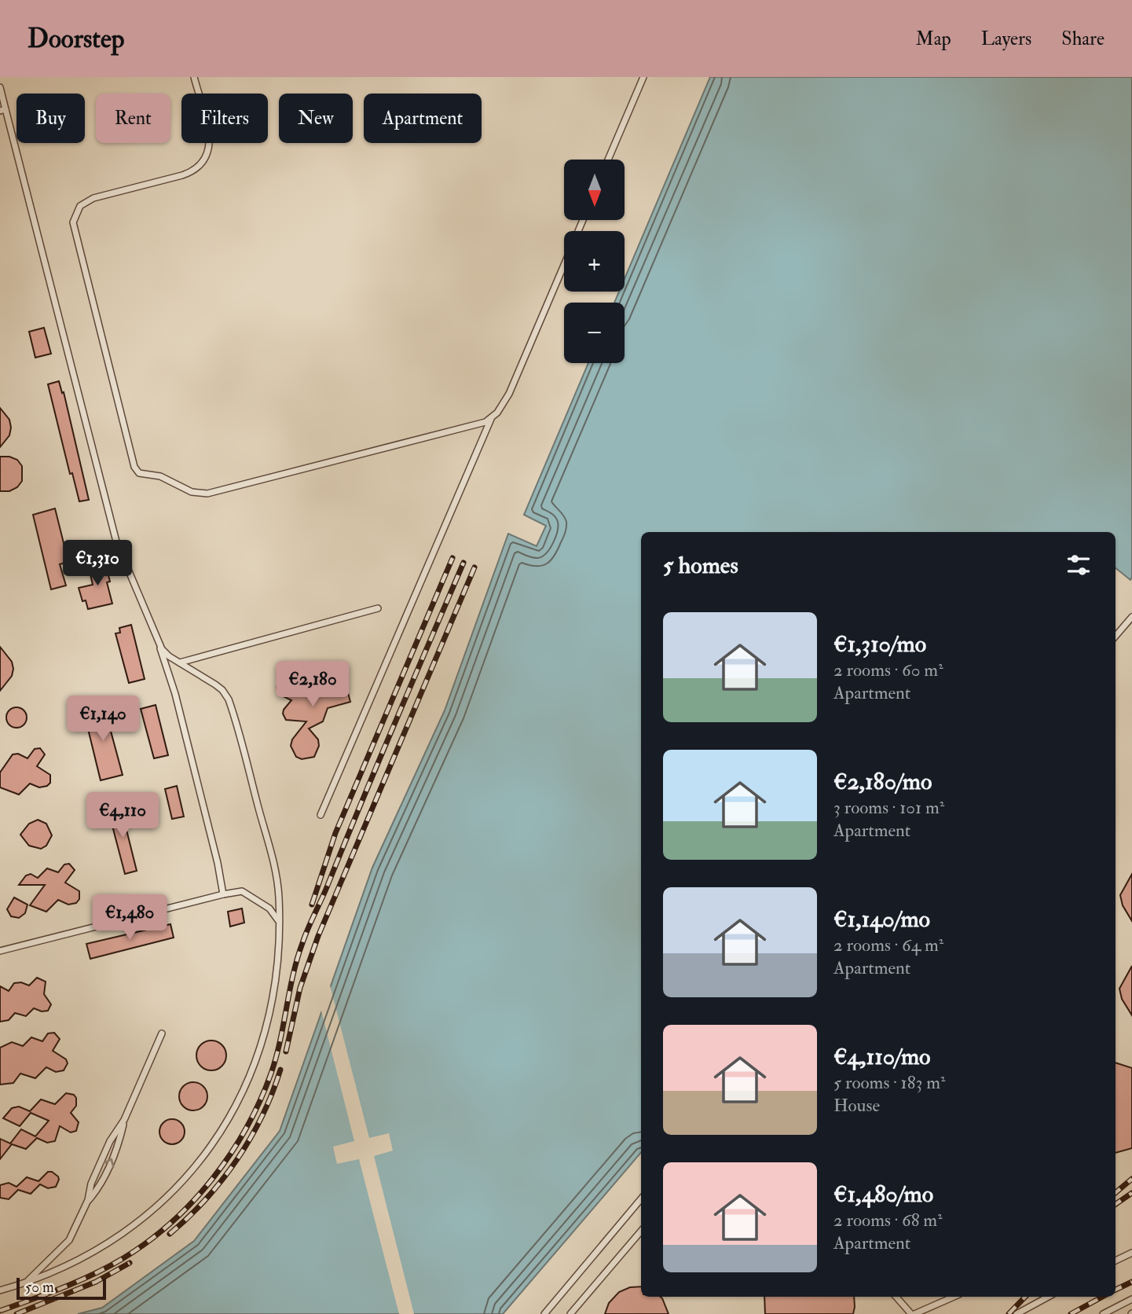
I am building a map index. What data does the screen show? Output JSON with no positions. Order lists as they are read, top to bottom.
{
  "scale_bar": "50 m",
  "north": "bottom",
  "page": {
    "header": "Doorstep",
    "nav": ["Map", "Layers", "Share"],
    "chip": [
      "Buy",
      "Rent",
      "Filters",
      "New",
      "Apartment"
    ],
    "map_buttons": ["+", "−"],
    "heading": "5 homes",
    "price": [
      "€1,310",
      "€2,180",
      "€1,140",
      "€4,110",
      "€1,480"
    ],
    "list": [
      {
        "name": "€1,310/mo",
        "note": "2 rooms · 60 m² · Apartment"
      },
      {
        "name": "€2,180/mo",
        "note": "3 rooms · 101 m² · Apartment"
      },
      {
        "name": "€1,140/mo",
        "note": "2 rooms · 64 m² · Apartment"
      },
      {
        "name": "€4,110/mo",
        "note": "5 rooms · 183 m² · House"
      },
      {
        "name": "€1,480/mo",
        "note": "2 rooms · 68 m² · Apartment"
      }
    ],
    "scale": "50 m"
  }
}
